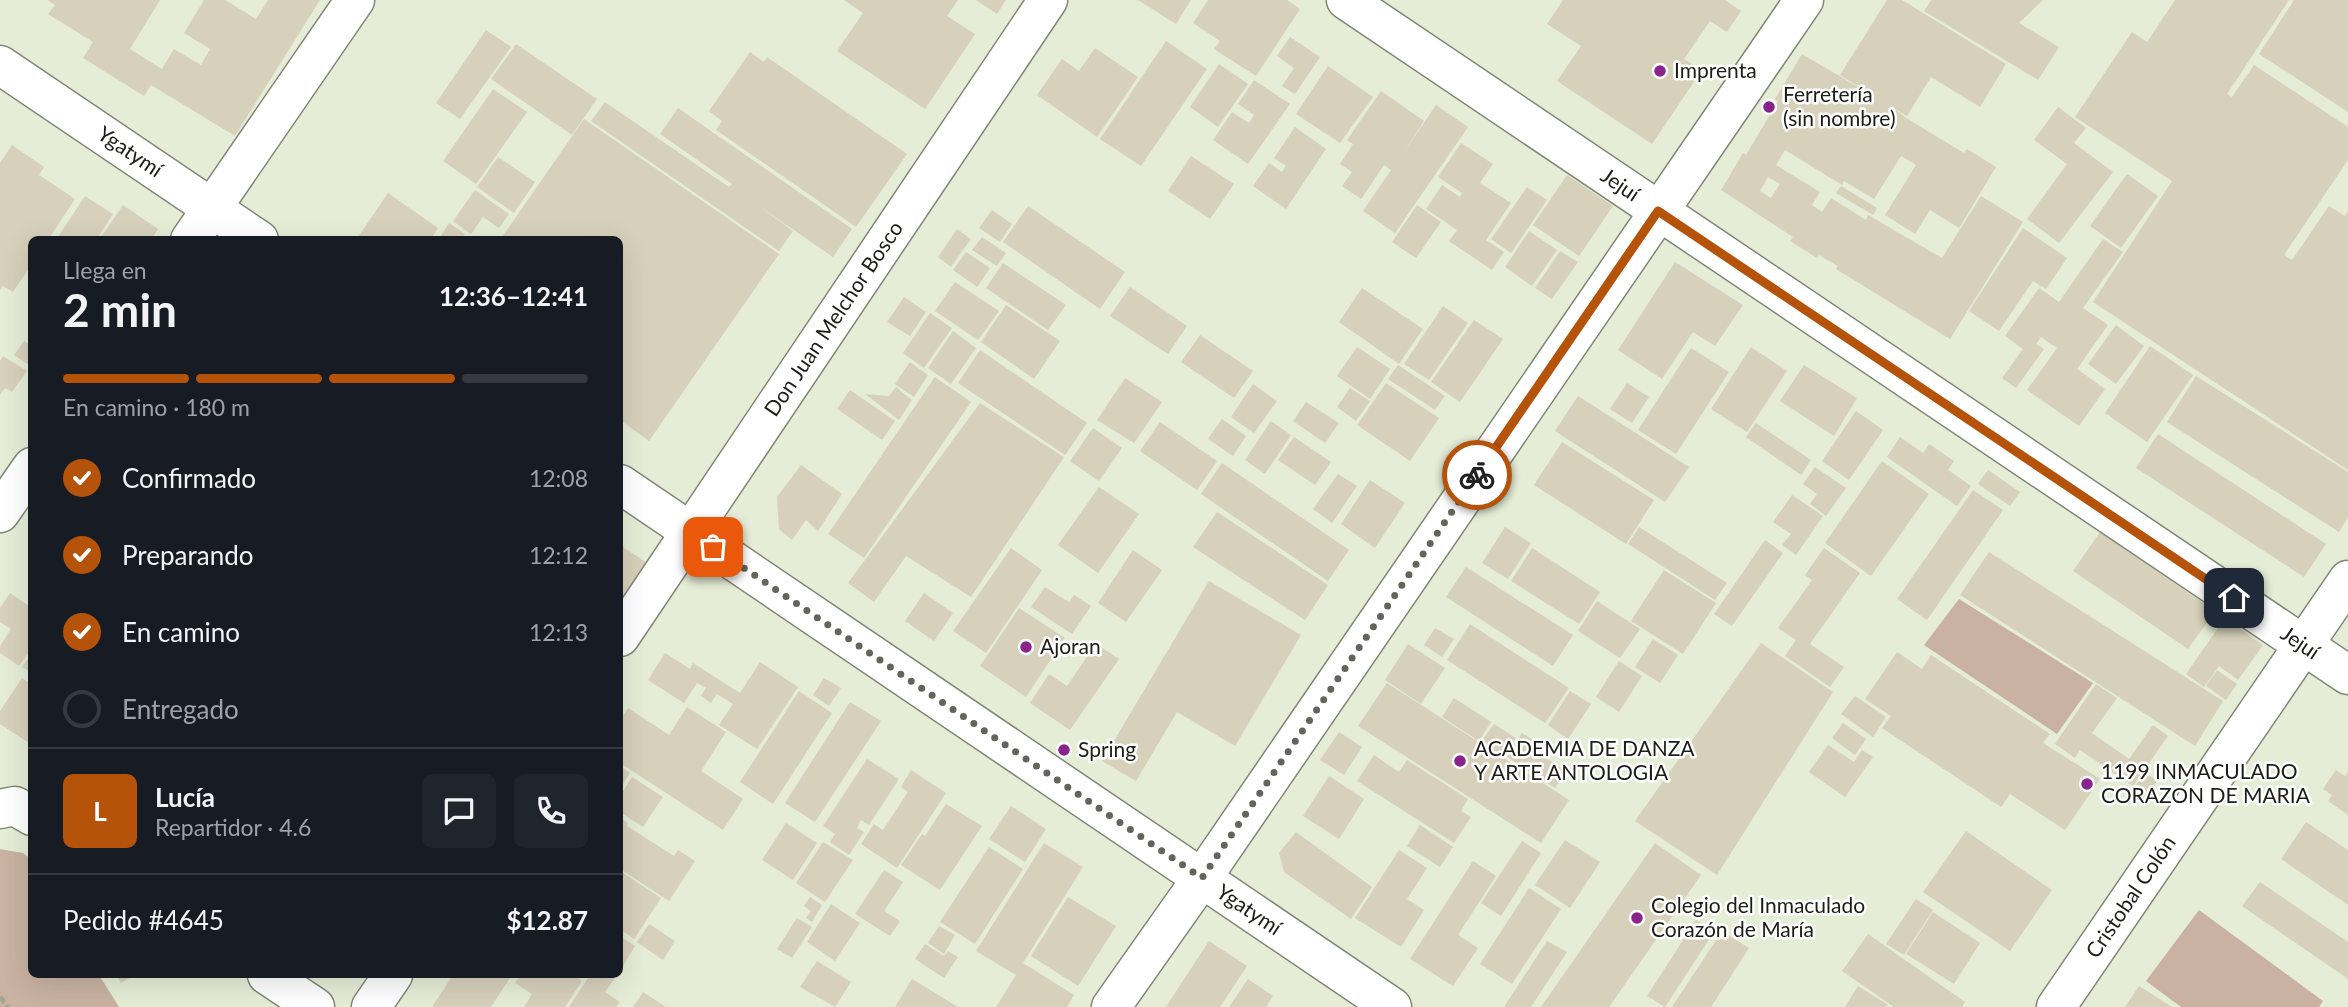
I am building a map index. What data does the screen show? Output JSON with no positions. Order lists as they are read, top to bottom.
{
  "streets": {
    "street": [
      "Ygatymí",
      "Jejuí",
      "Don Juan Melchor Bosco",
      "Cristobal Colón"
    ]
  },
  "crossings": [
    ["Ygatymí", "Don Juan Melchor Bosco"],
    ["Jejuí", "Cristobal Colón"]
  ],
  "places": [
    "Imprenta",
    "Ferretería (sin nombre)",
    "Ajoran",
    "Spring",
    "ACADEMIA DE DANZA Y ARTE ANTOLOGIA",
    "1199 INMACULADO CORAZON DE MARIA",
    "Colegio del Inmaculado Corazón de María"
  ],
  "page": {
    "heading": ["2 min", "Llega en", "12:36–12:41"],
    "panel": [
      "Lucía",
      "Repartidor · 4.6",
      "Pedido #4645",
      "$12.87"
    ],
    "bar": "En camino · 180 m",
    "list": [
      ["Confirmado", "12:08"],
      ["Preparando", "12:12"],
      ["En camino", "12:13"],
      "Entregado"
    ],
    "round": "L"
  }
}
